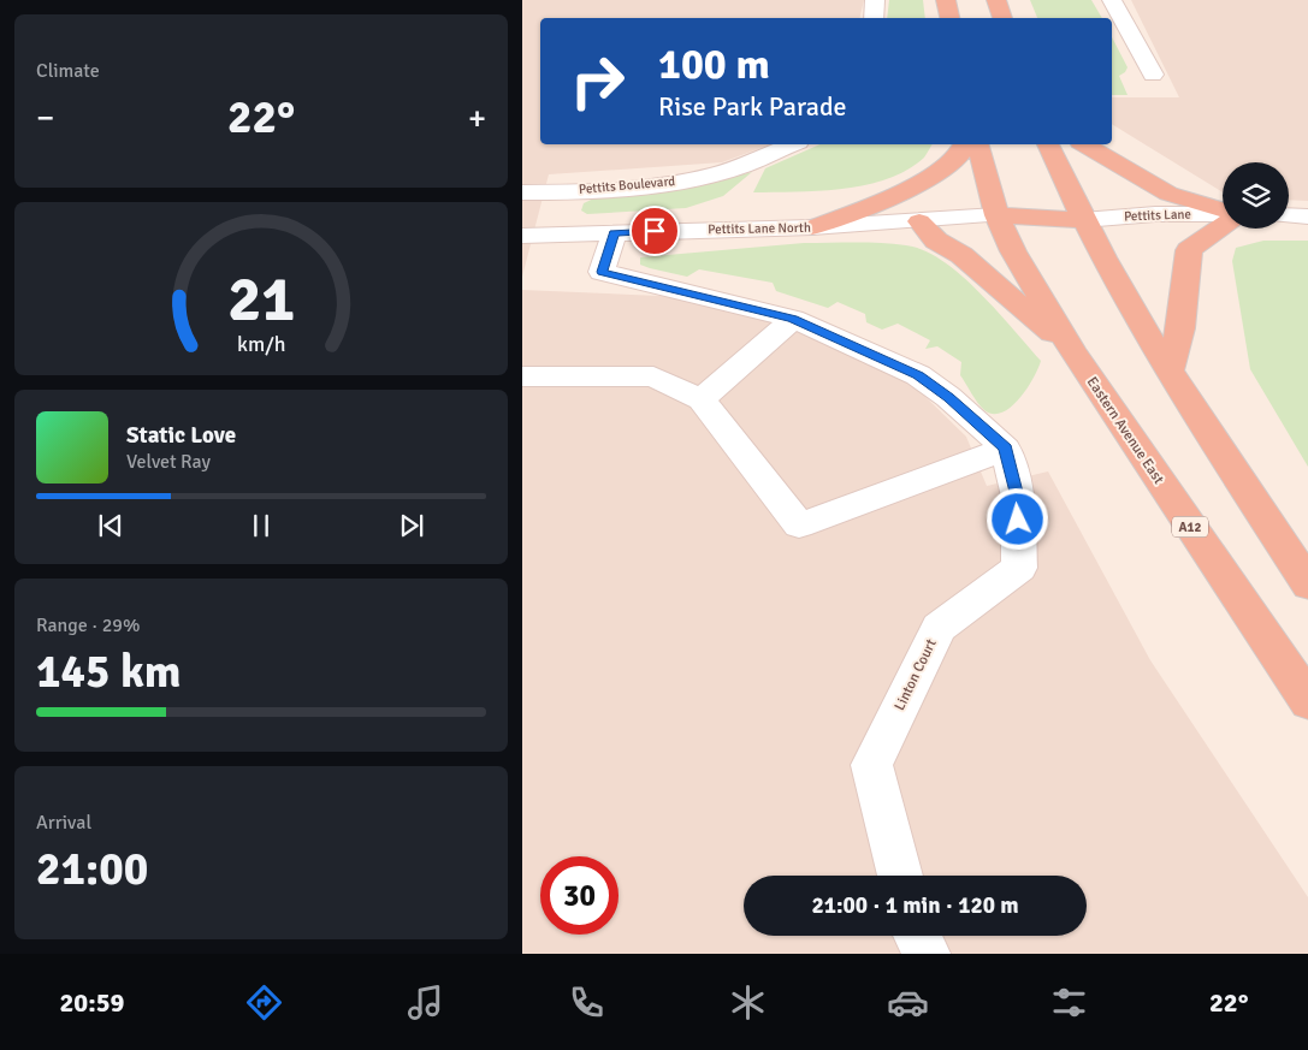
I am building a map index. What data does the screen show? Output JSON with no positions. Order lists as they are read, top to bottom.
{
  "streets": {
    "highway": ["Eastern Avenue East", "A12"],
    "street": [
      "Pettits Boulevard",
      "Pettits Lane",
      "Pettits Lane North",
      "Linton Court"
    ]
  },
  "crossings": [
    ["Pettits Lane North", "Eastern Avenue East"]
  ],
  "page": {
    "tile": [
      "Climate",
      ["Range · 29%", "145 km"],
      ["Arrival", "21:00"]
    ],
    "turn": ["100 m", "Rise Park Parade"],
    "heat": ["−", "22°", "+"],
    "song": ["Static Love", "Velvet Ray"],
    "limit": "30",
    "trip": "21:00 · 1 min · 120 m",
    "tabs": ["20:59", "22°"],
    "gauge": ["21", "km/h"]
  }
}
